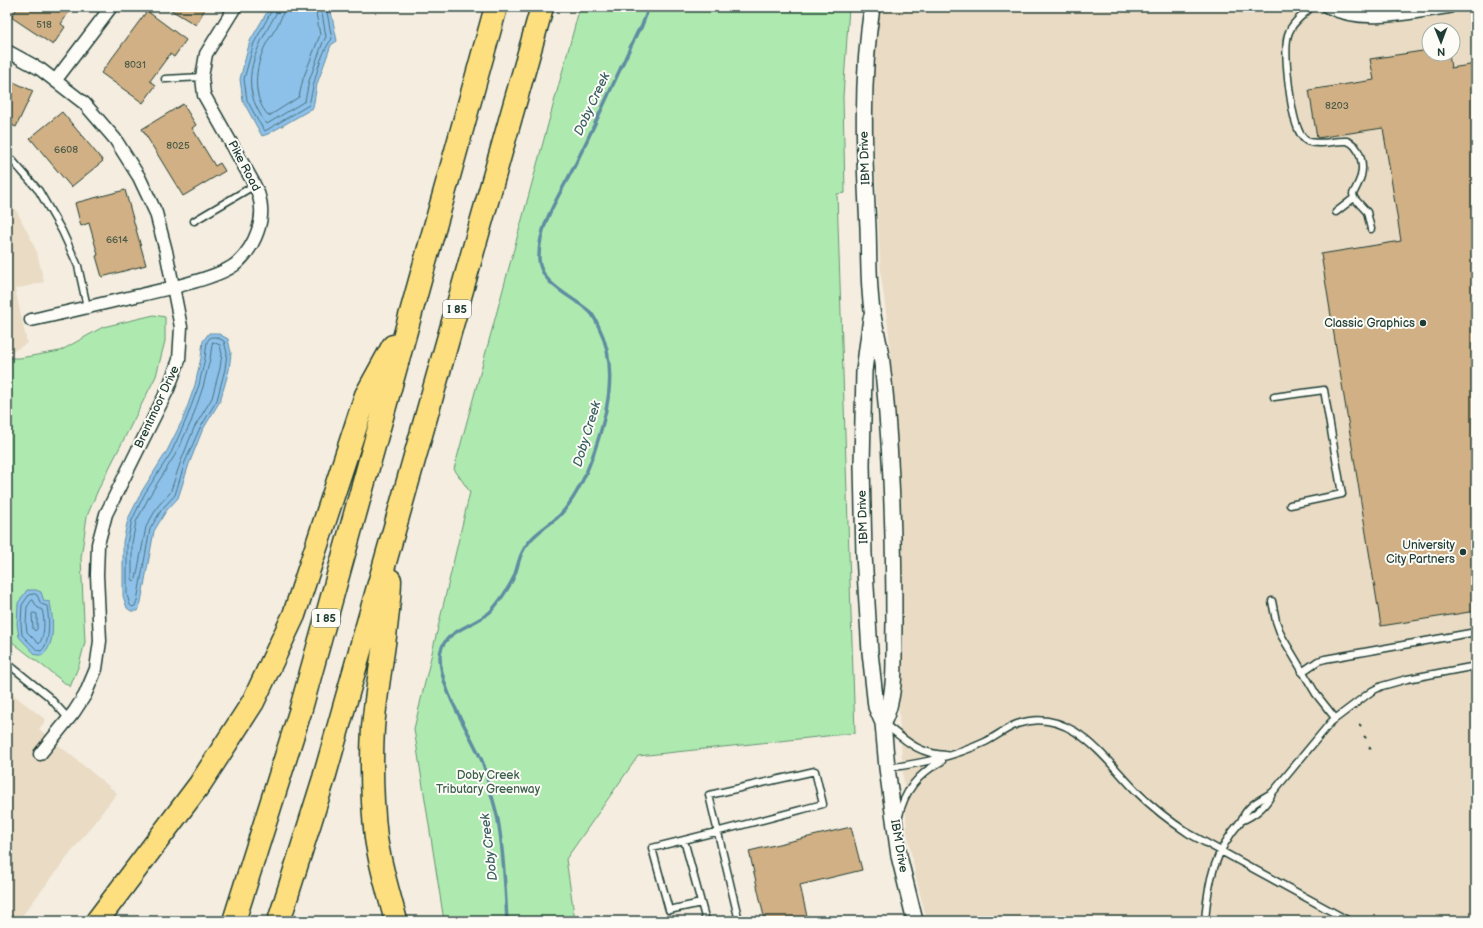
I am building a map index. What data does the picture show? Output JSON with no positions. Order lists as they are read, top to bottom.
{
  "streets": {
    "highway": ["I 85"],
    "street": ["IBM Drive", "Pike Road", "Brentmoor Drive"]
  },
  "crossings": [
    ["Pike Road", "Brentmoor Drive"]
  ],
  "water": ["Doby Creek"],
  "parks": ["Doby Creek Tributary Greenway"],
  "places": ["Classic Graphics", "University City Partners"],
  "house_numbers": [
    "518",
    "8031",
    "8203",
    "8025",
    "6608",
    "6614"
  ],
  "north": "bottom"
}
